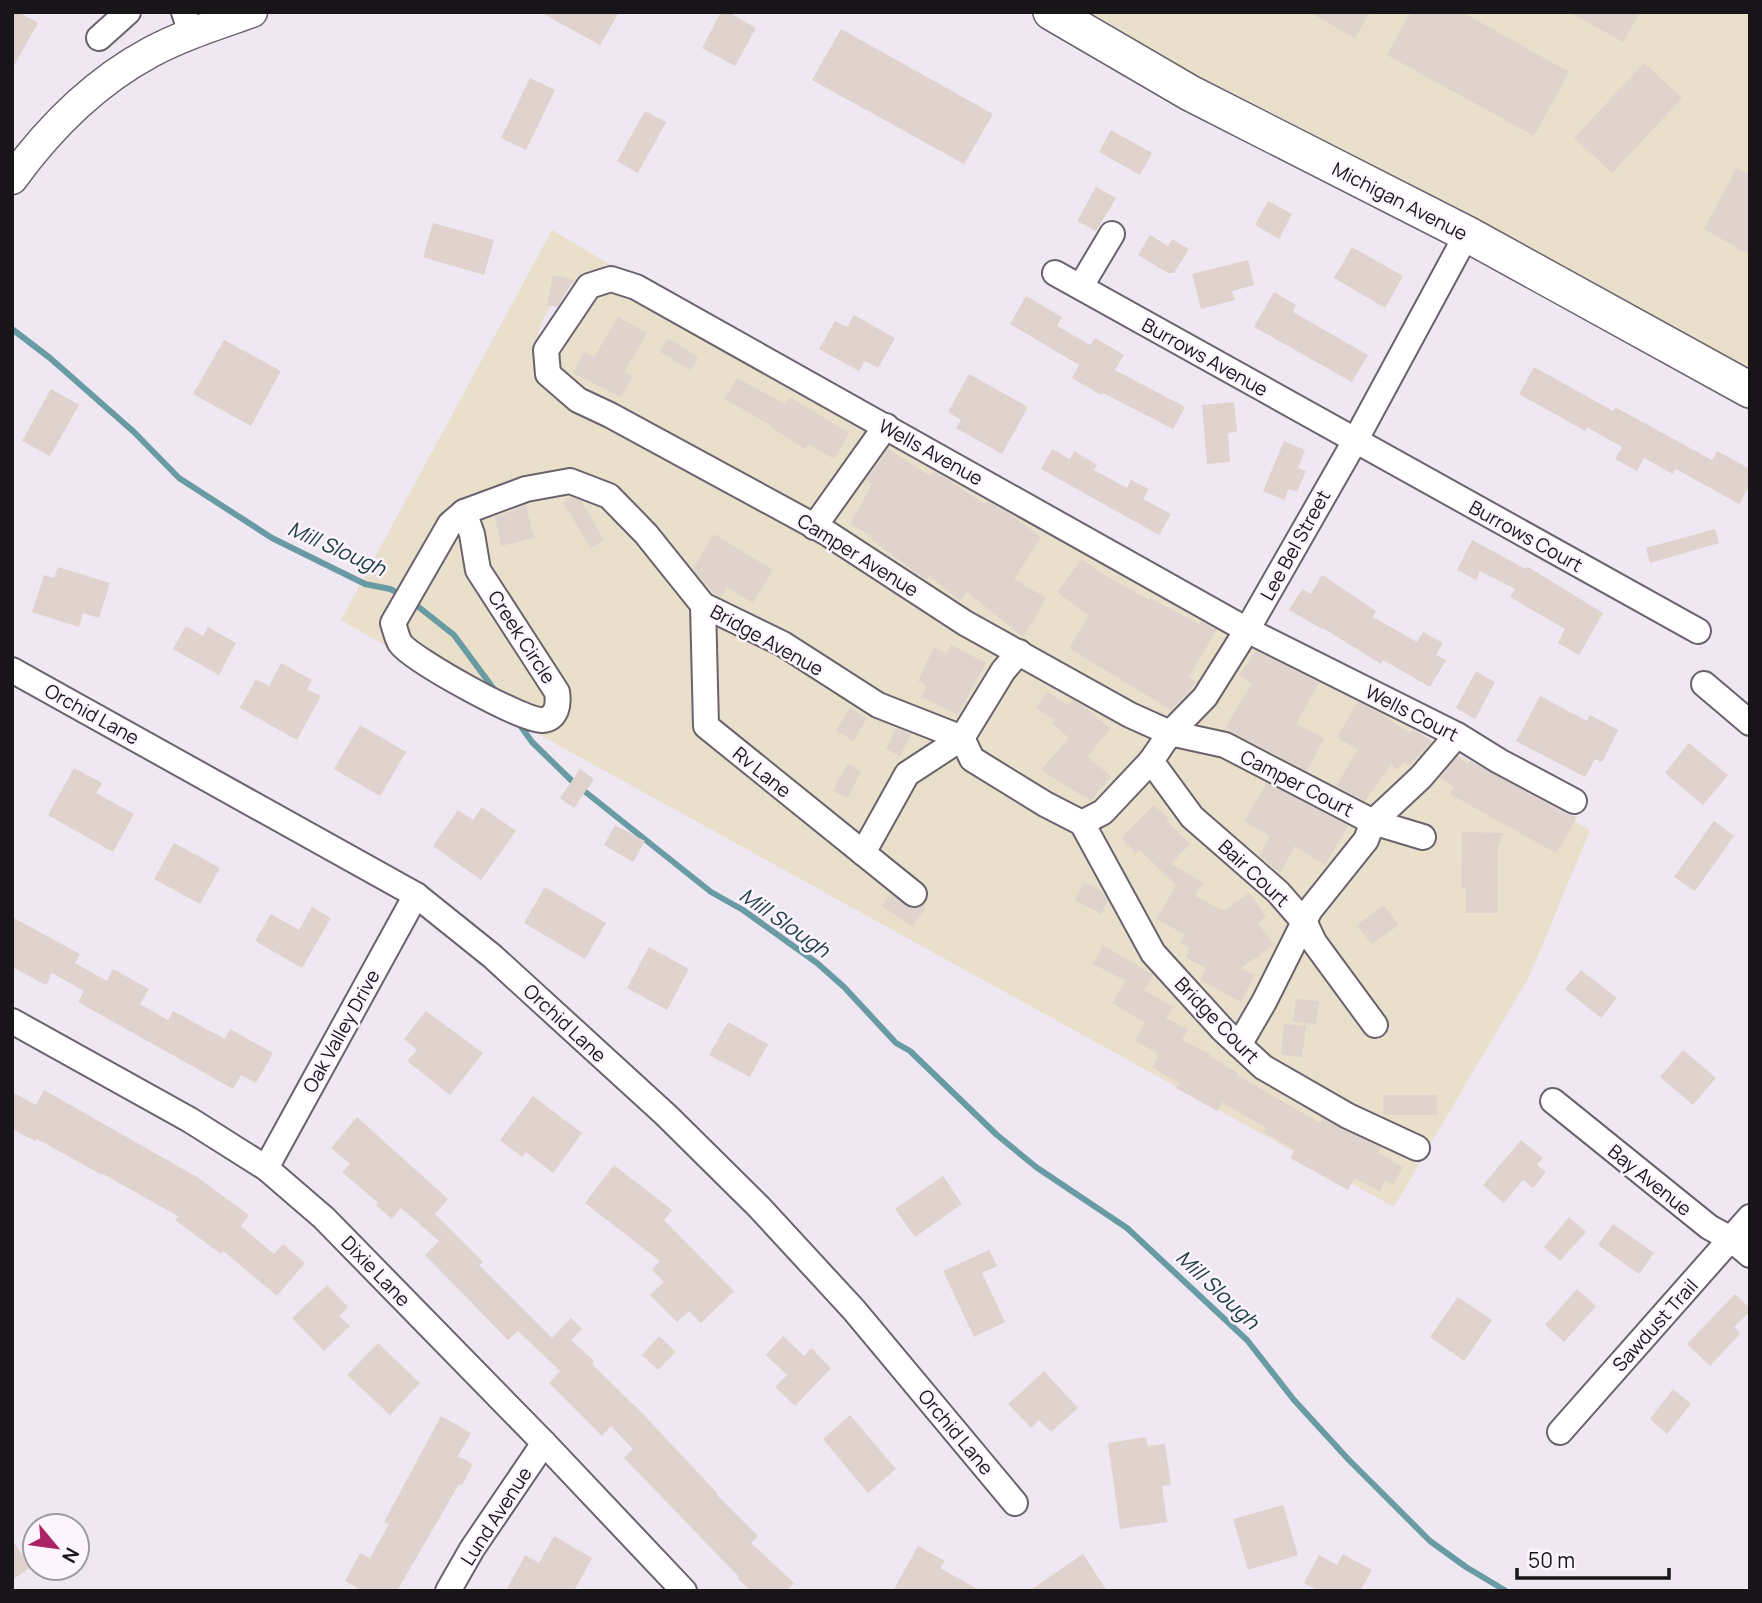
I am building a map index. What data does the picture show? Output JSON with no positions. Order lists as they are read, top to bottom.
{
  "streets": {
    "main road": ["Michigan Avenue"],
    "street": [
      "Burrows Avenue",
      "Wells Avenue",
      "Burrows Court",
      "Lee Bel Street",
      "Camper Avenue",
      "Creek Circle",
      "Bridge Avenue",
      "Wells Court",
      "Orchid Lane",
      "Rv Lane",
      "Camper Court",
      "Bair Court",
      "Bridge Court",
      "Oak Valley Drive",
      "Bay Avenue",
      "Dixie Lane",
      "Sawdust Trail",
      "Lund Avenue"
    ]
  },
  "crossings": [
    ["Michigan Avenue", "Lee Bel Street"],
    ["Burrows Avenue", "Burrows Court"],
    ["Burrows Avenue", "Lee Bel Street"],
    ["Wells Avenue", "Lee Bel Street"],
    ["Wells Avenue", "Camper Avenue"],
    ["Wells Avenue", "Wells Court"],
    ["Burrows Court", "Lee Bel Street"],
    ["Lee Bel Street", "Camper Avenue"],
    ["Lee Bel Street", "Wells Court"],
    ["Lee Bel Street", "Camper Court"],
    ["Lee Bel Street", "Bair Court"],
    ["Lee Bel Street", "Bridge Court"],
    ["Camper Avenue", "Camper Court"],
    ["Creek Circle", "Bridge Avenue"],
    ["Bridge Avenue", "Rv Lane"],
    ["Orchid Lane", "Oak Valley Drive"],
    ["Oak Valley Drive", "Dixie Lane"],
    ["Bay Avenue", "Sawdust Trail"],
    ["Dixie Lane", "Lund Avenue"]
  ],
  "water": ["Mill Slough"],
  "scale_bar": "50 m",
  "north": "bottom right"
}
